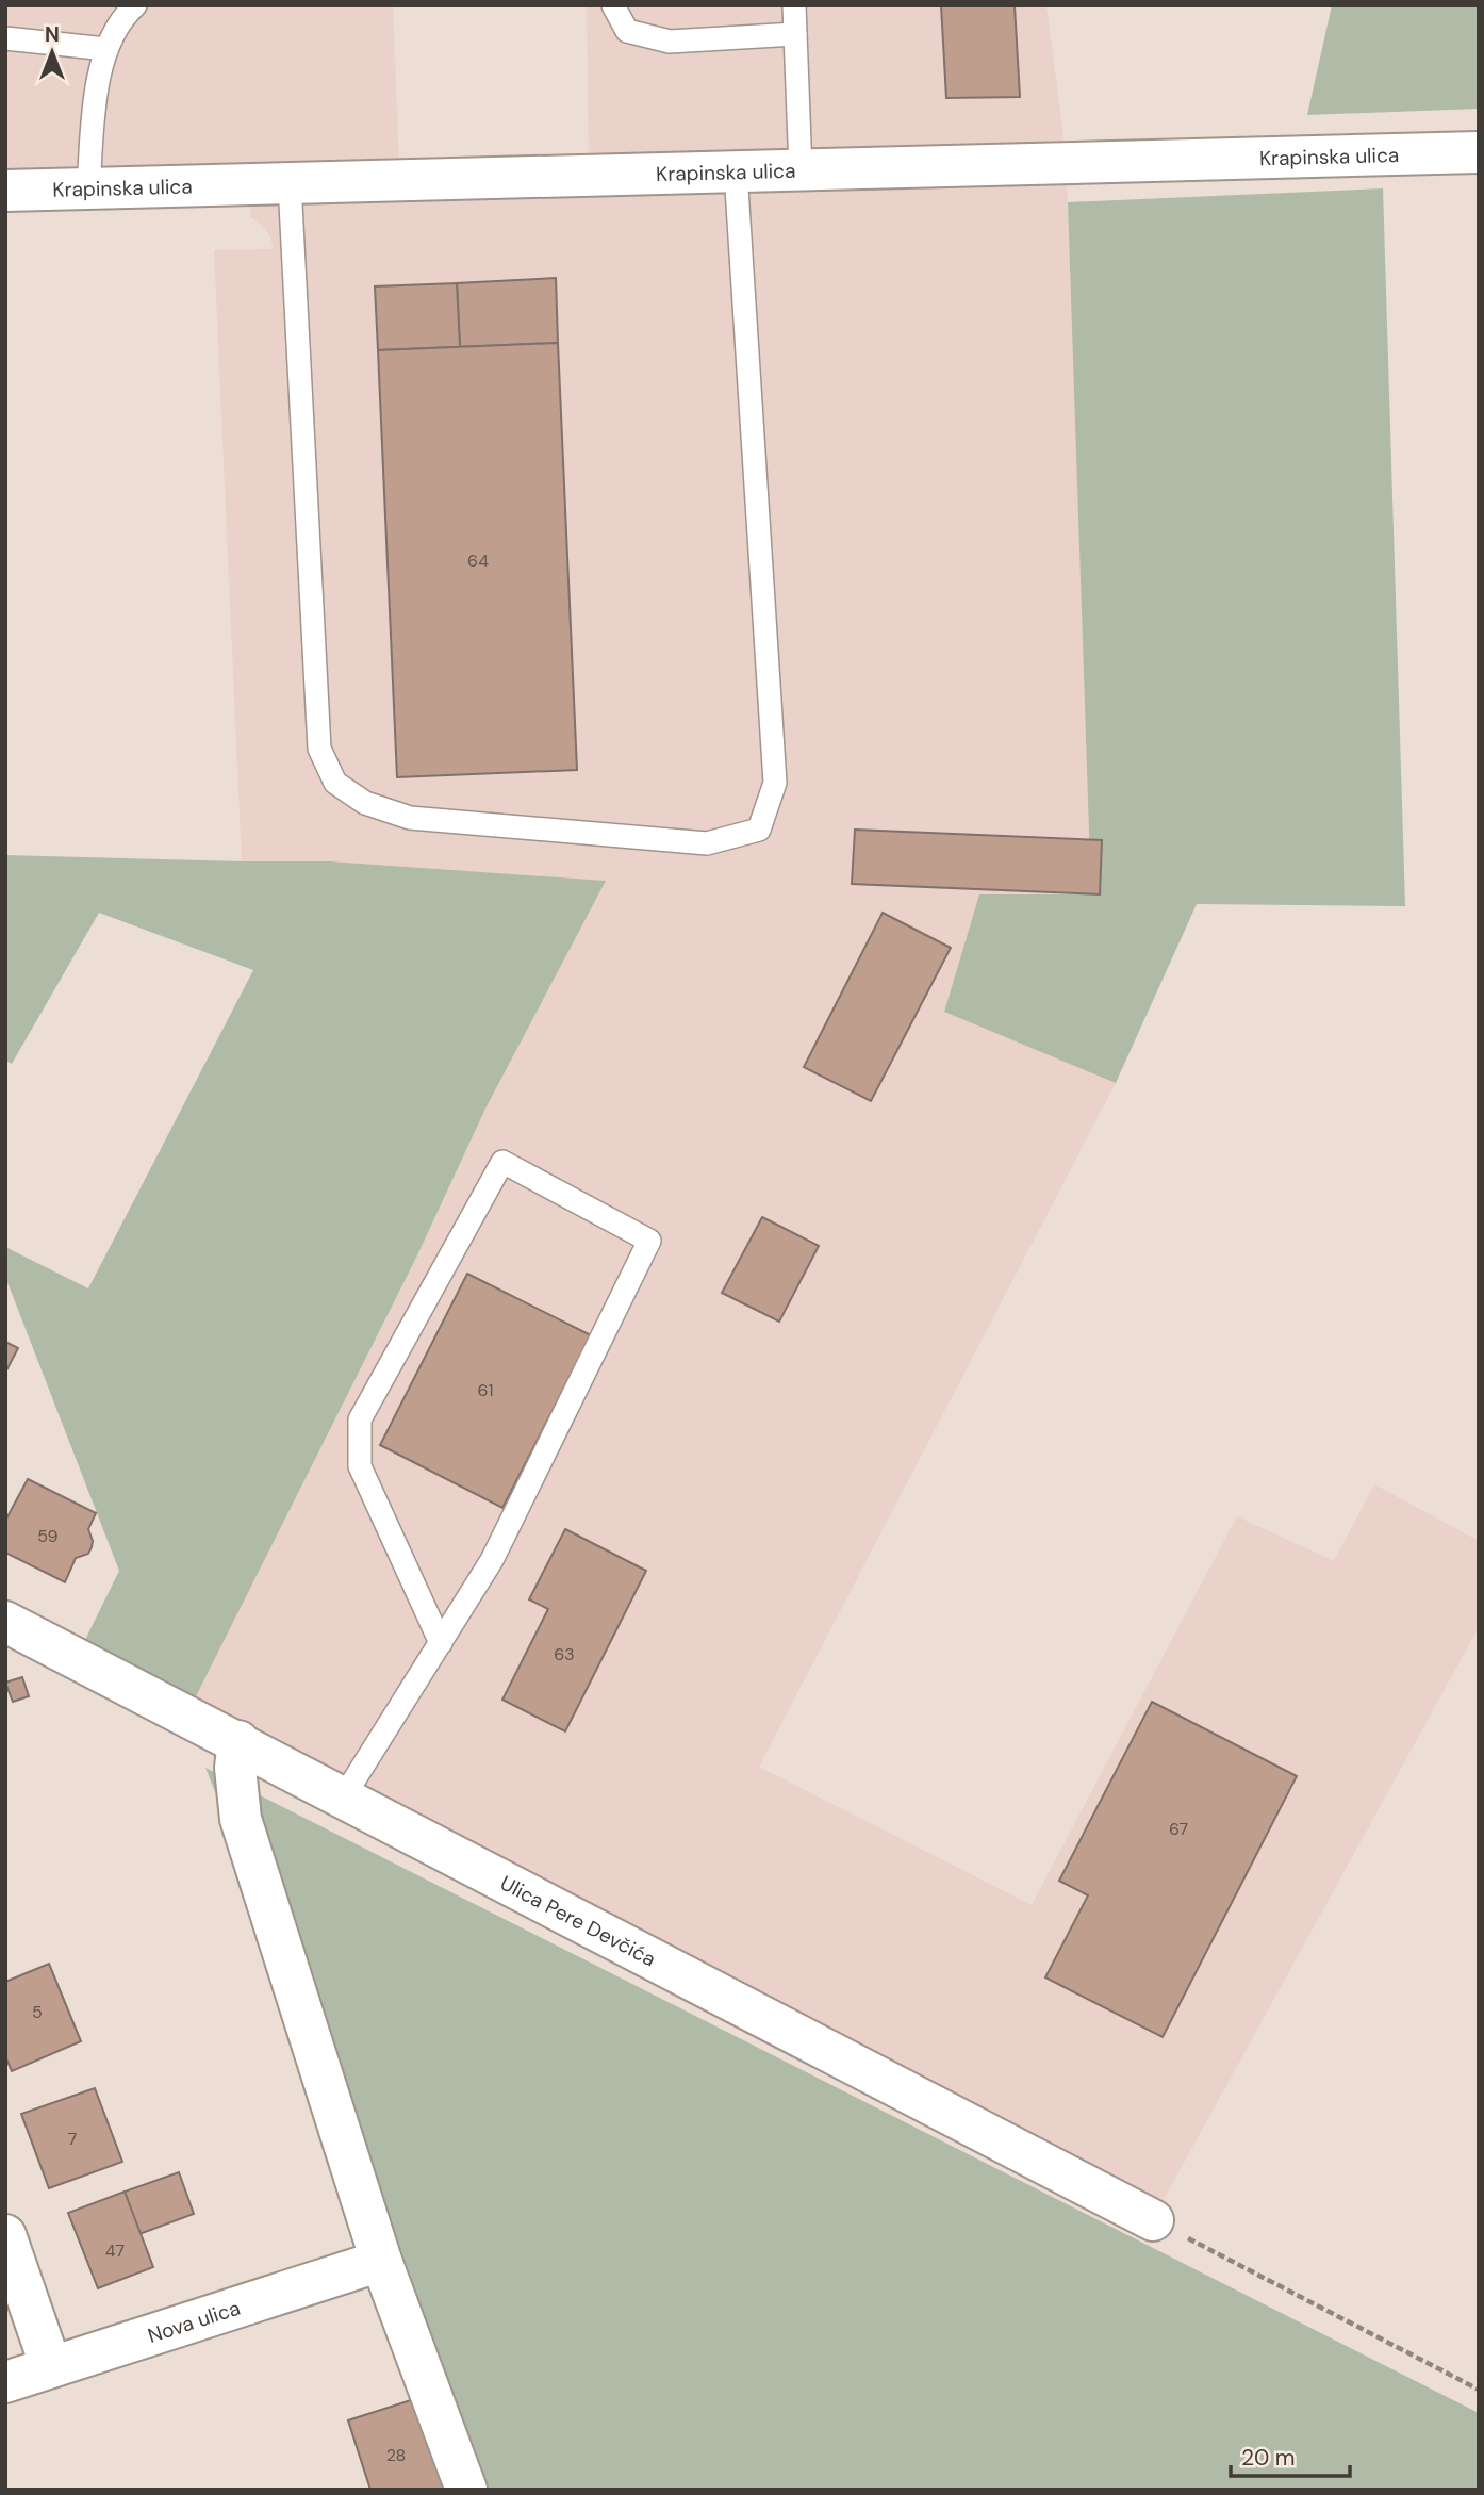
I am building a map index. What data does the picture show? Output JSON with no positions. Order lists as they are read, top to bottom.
{
  "streets": {
    "street": ["Krapinska ulica", "Ulica Pere Devčića", "Nova ulica"]
  },
  "house_numbers": [
    "64",
    "61",
    "59",
    "63",
    "67",
    "5",
    "7",
    "47",
    "28"
  ],
  "scale_bar": "20 m",
  "north": "top"
}
